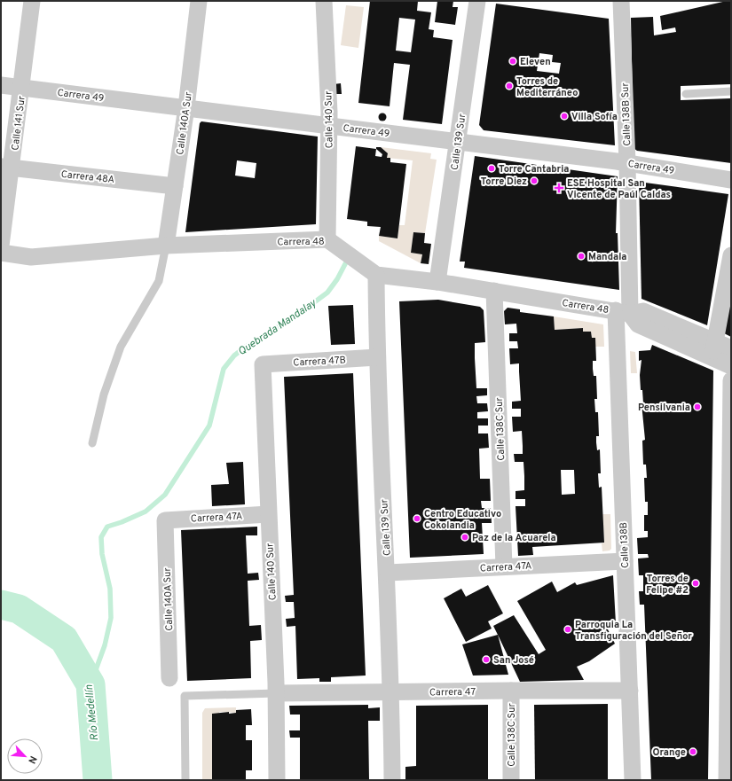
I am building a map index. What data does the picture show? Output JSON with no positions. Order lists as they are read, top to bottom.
{
  "streets": {
    "street": [
      "Carrera 49",
      "Calle 138B Sur",
      "Calle 140 Sur",
      "Calle 141 Sur",
      "Calle 140A Sur",
      "Calle 139 Sur",
      "Carrera 48A",
      "Carrera 48",
      "Carrera 47B",
      "Calle 138C Sur",
      "Carrera 47A",
      "Calle 138B",
      "Carrera 47"
    ]
  },
  "crossings": [
    ["Carrera 49", "Calle 138B Sur"],
    ["Carrera 49", "Calle 140 Sur"],
    ["Carrera 49", "Calle 141 Sur"],
    ["Carrera 49", "Calle 140A Sur"],
    ["Carrera 49", "Calle 139 Sur"],
    ["Calle 138B Sur", "Carrera 48"],
    ["Calle 138B Sur", "Calle 138B"],
    ["Calle 140 Sur", "Carrera 48"],
    ["Calle 140 Sur", "Carrera 47B"],
    ["Calle 140 Sur", "Carrera 47A"],
    ["Calle 140 Sur", "Carrera 47"],
    ["Calle 141 Sur", "Carrera 48A"],
    ["Calle 140A Sur", "Carrera 48A"],
    ["Calle 140A Sur", "Carrera 48"],
    ["Calle 140A Sur", "Carrera 47A"],
    ["Calle 139 Sur", "Carrera 48"],
    ["Calle 139 Sur", "Carrera 47B"],
    ["Calle 139 Sur", "Carrera 47A"],
    ["Calle 139 Sur", "Carrera 47"],
    ["Carrera 48", "Calle 138C Sur"],
    ["Carrera 48", "Calle 138B"],
    ["Calle 138C Sur", "Carrera 47A"],
    ["Calle 138C Sur", "Carrera 47"],
    ["Carrera 47A", "Calle 138B"],
    ["Calle 138B", "Carrera 47"]
  ],
  "water": ["Quebrada Mandalay", "Río Medellín"],
  "places": {
    "other": [
      "Eleven",
      "Torres de Mediterráneo",
      "Villa Sofía",
      "Torre Cantabria",
      "Torre Diez",
      "Mandala",
      "Pensilvania",
      "Centro Educativo Cokolandia",
      "Paz de la Acuarela",
      "Torres de Felipe #2",
      "Parroquia La Transfiguración del Señor",
      "San José",
      "Orange"
    ],
    "health": ["ESE Hospital San Vicente de Paúl Caldas"]
  },
  "north": "bottom right"
}
